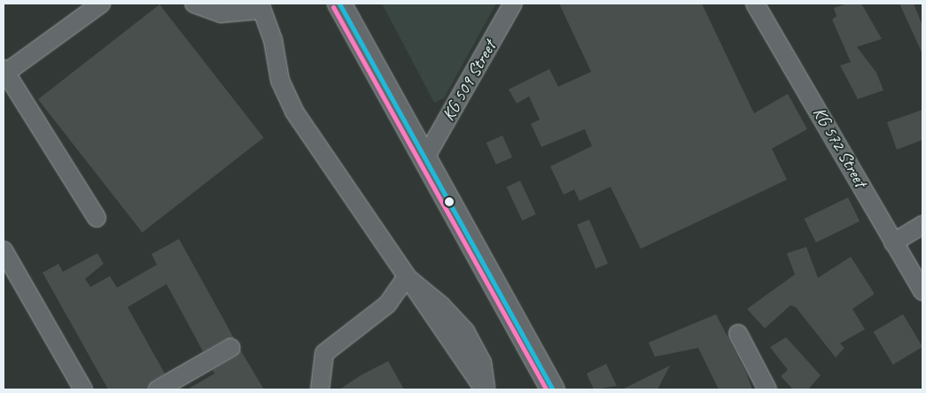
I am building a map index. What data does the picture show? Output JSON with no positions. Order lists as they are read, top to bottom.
{
  "streets": {
    "street": ["KG 509 Street", "KG 572 Street"]
  }
}
